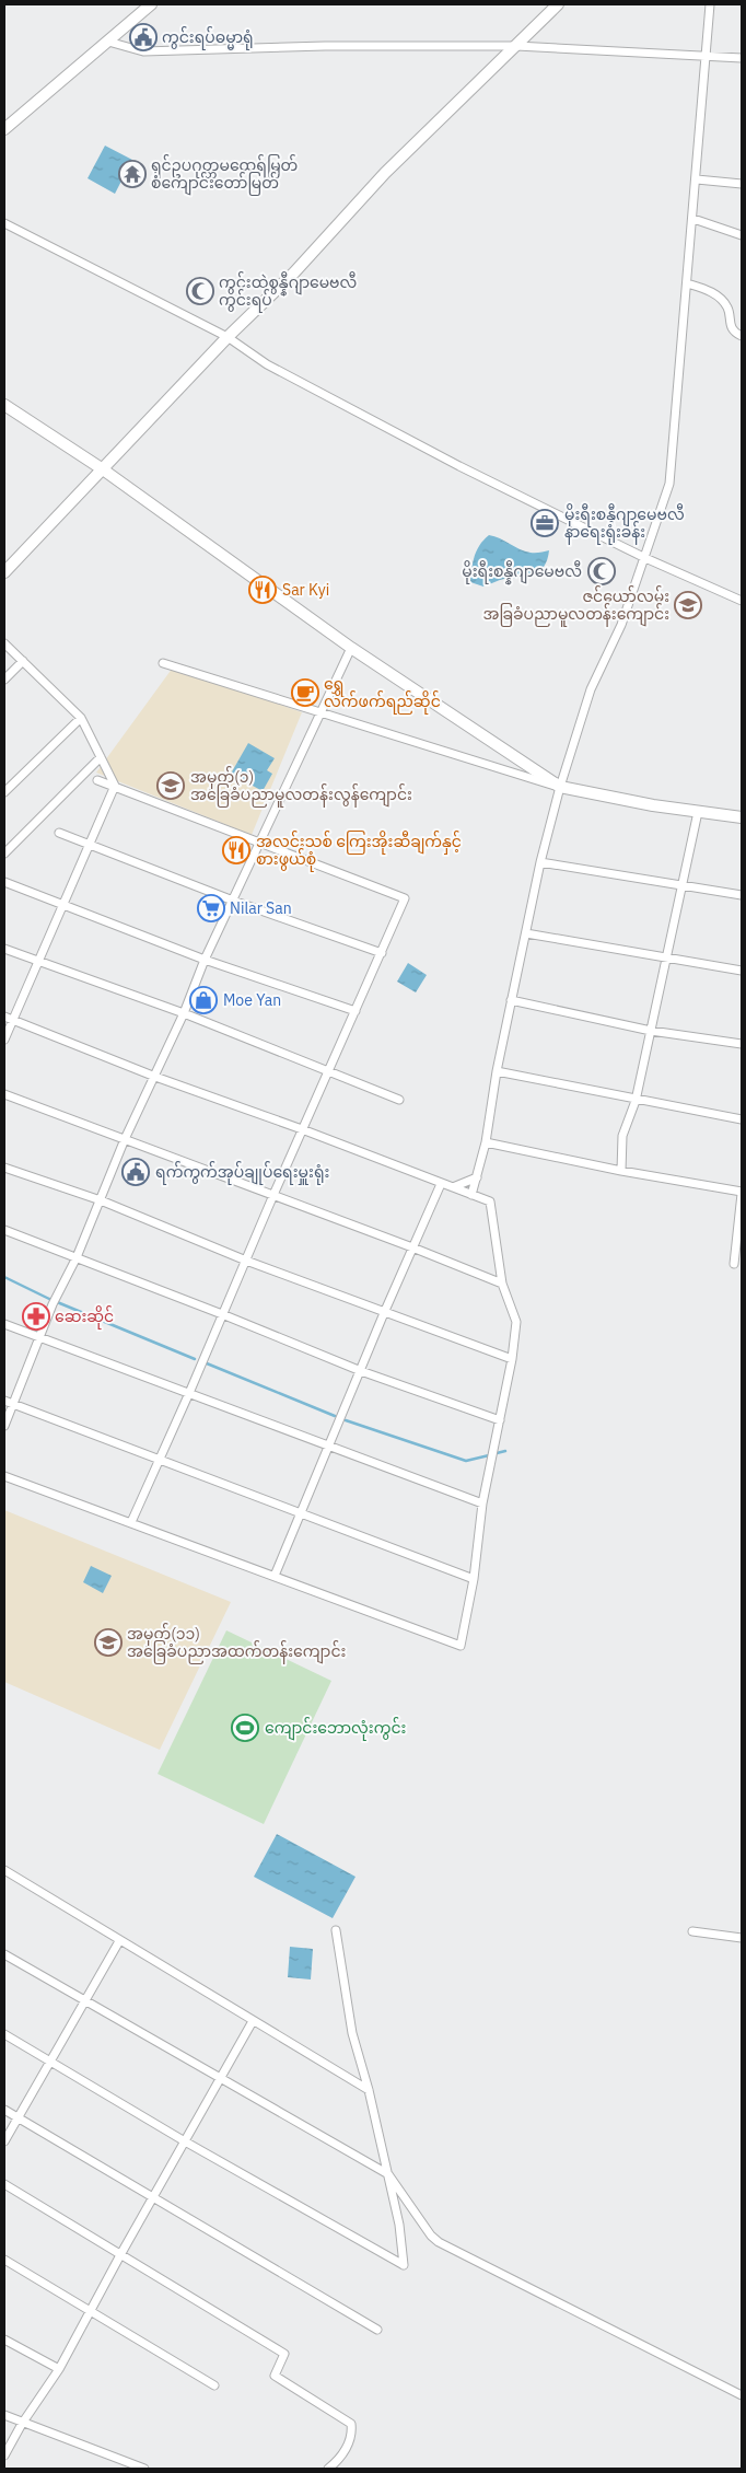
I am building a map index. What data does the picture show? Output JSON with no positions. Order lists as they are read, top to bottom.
{
  "places": {
    "public building": ["ကွင်းရပ်ဓမ္မာရုံ", "ရက်ကွက်အုပ်ချုပ်ရေးမှူးရုံး"],
    "temple": ["ရှင်ဥပဂုတ္တမထေရ်မြတ် စံကျောင်းတော်မြတ်"],
    "mosque": ["ကွင်းထဲစွန္နီဂျာမေဗလီ ကွင်းရပ်", "မိုးရီးစန္နီဂျာမေဗလီ"],
    "office": ["မိုးရီးစန္နီဂျာမေဗလီ နာရေးရုံးခန်း"],
    "restaurant": ["Sar Kyi", "အလင်းသစ် ကြေးအိုးဆီချက်နှင့် စားဖွယ်စုံ"],
    "school or university": ["ဇင်ယော်လမ်း အခြခံပညာမူလတန်းကျောင်း", "အမှတ်(၁) အခြေခံပညာမူလတန်းလွန်ကျောင်း", "အမှတ်(၁၁) အခြေခံပညာအထက်တန်းကျောင်း"],
    "cafe": ["ရွှေ လက်ဖက်ရည်ဆိုင်"],
    "supermarket": ["Nilar San"],
    "shop": ["Moe Yan"],
    "pharmacy": ["ဆေးဆိုင်"],
    "sports": ["ကျောင်းဘောလုံးကွင်း"]
  }
}
